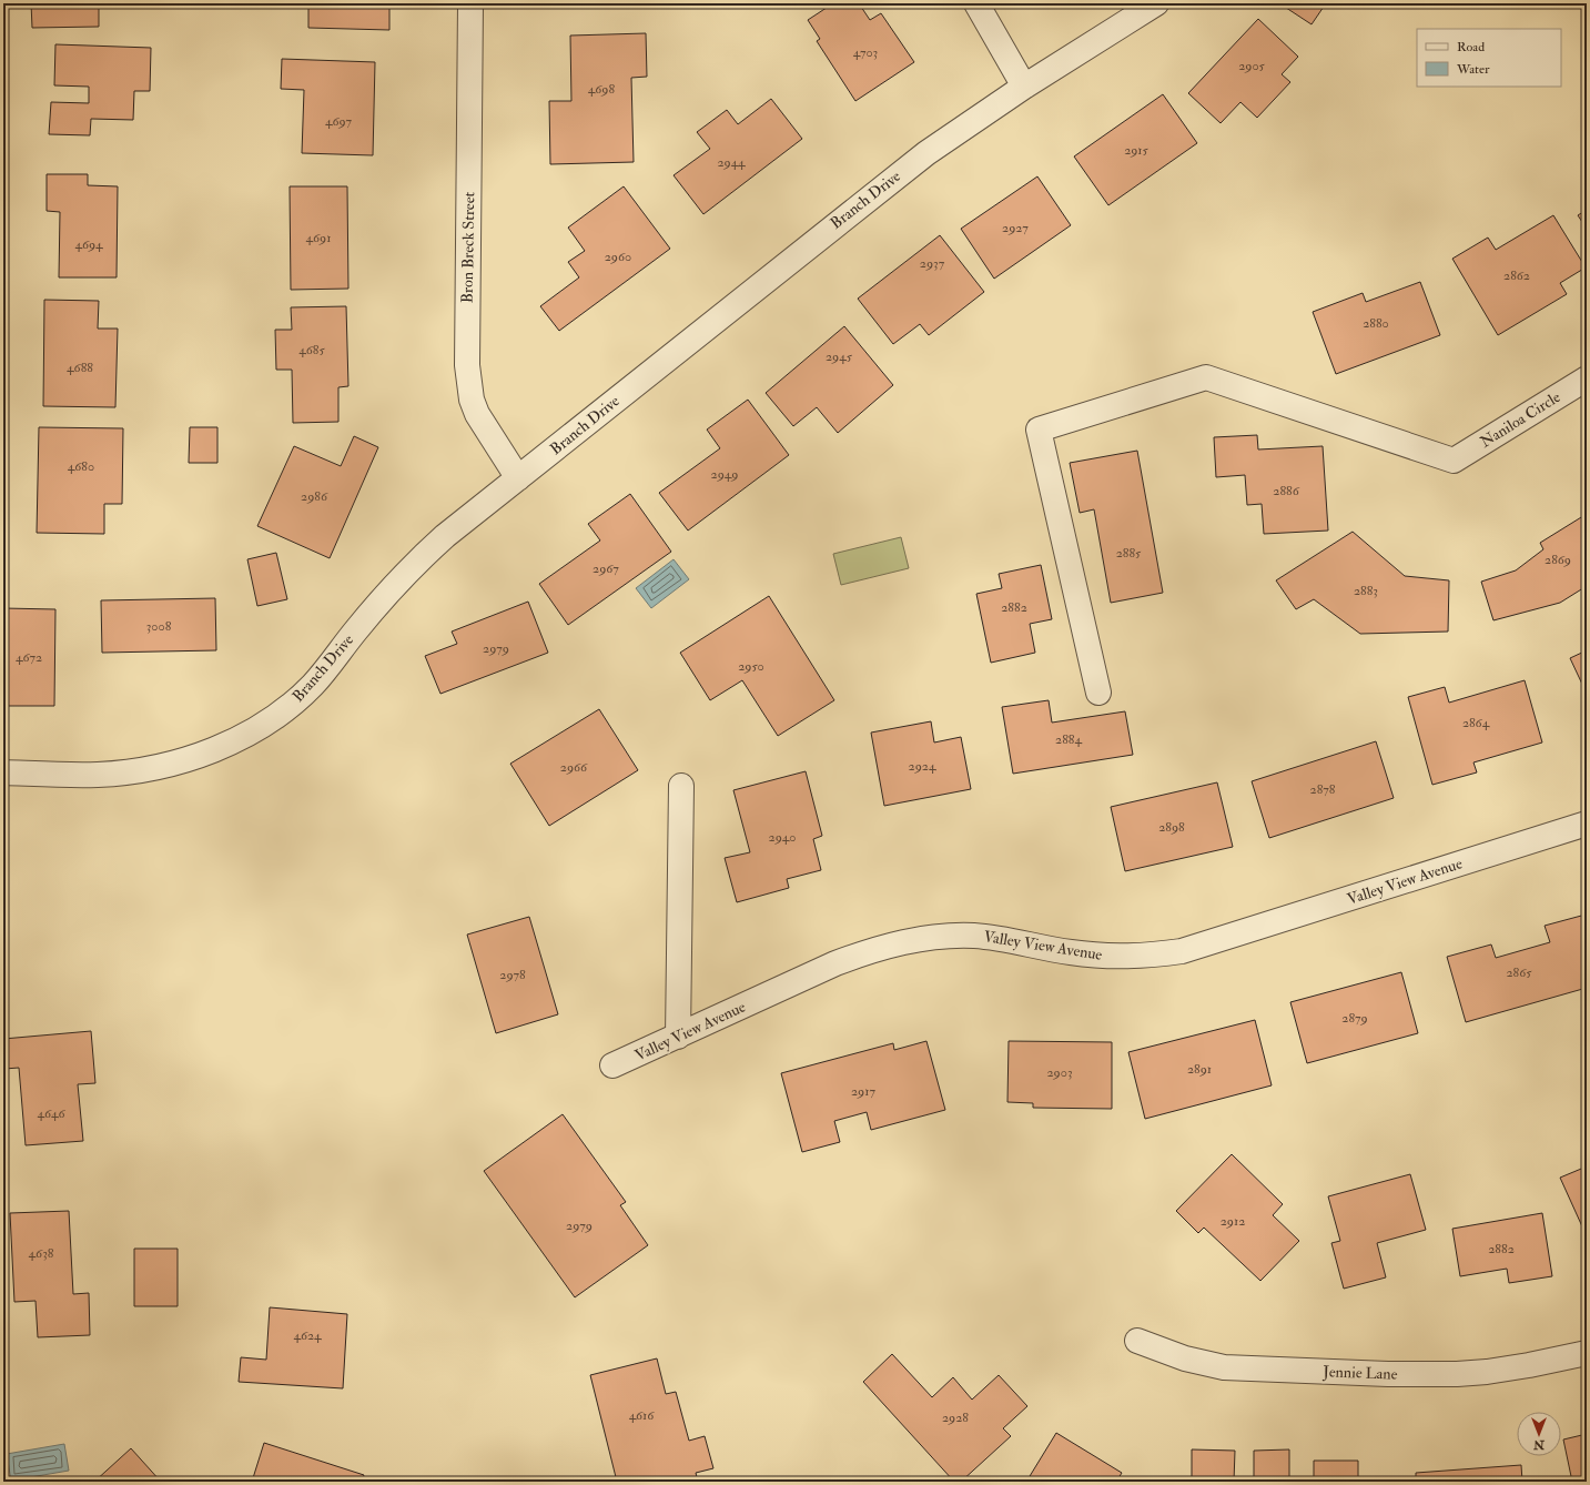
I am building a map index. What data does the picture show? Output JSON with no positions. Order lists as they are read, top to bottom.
{
  "streets": {
    "street": [
      "Branch Drive",
      "Bron Breck Street",
      "Naniloa Circle",
      "Valley View Avenue",
      "Jennie Lane"
    ]
  },
  "crossings": [
    ["Branch Drive", "Bron Breck Street"]
  ],
  "house_numbers": [
    "4703",
    "2905",
    "4698",
    "4697",
    "2915",
    "2944",
    "2927",
    "4691",
    "4694",
    "2960",
    "2937",
    "2862",
    "2880",
    "4685",
    "2945",
    "4688",
    "4680",
    "2949",
    "2886",
    "2986",
    "2885",
    "2869",
    "2967",
    "2883",
    "2882",
    "3008",
    "2979",
    "4672",
    "2950",
    "2864",
    "2884",
    "2924",
    "2966",
    "2878",
    "2898",
    "2940",
    "2865",
    "2978",
    "2879",
    "2891",
    "2903",
    "2917",
    "4646",
    "2912",
    "2979",
    "2882",
    "4638",
    "4624",
    "4616",
    "2928"
  ],
  "legend": ["Road", "Water"],
  "north": "bottom"
}
